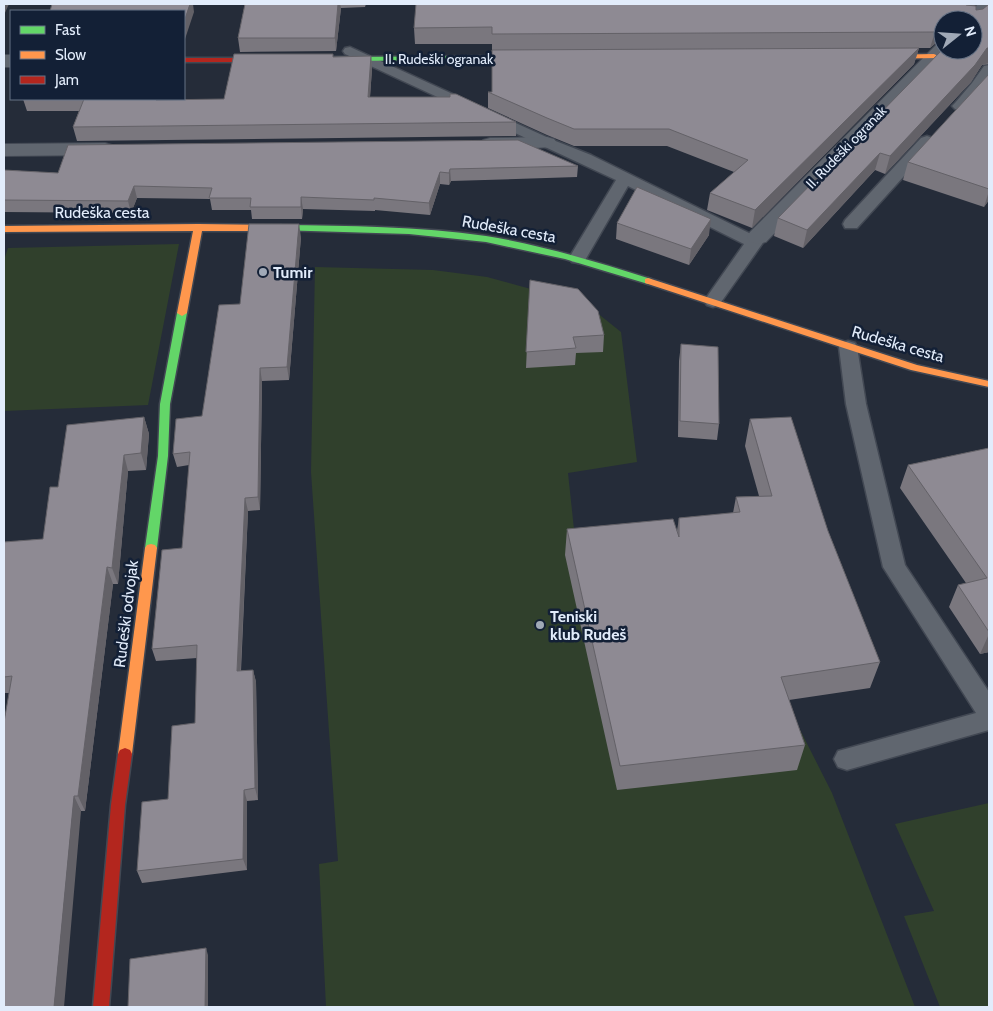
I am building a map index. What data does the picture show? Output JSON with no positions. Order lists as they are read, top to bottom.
{
  "streets": {
    "street": ["II. Rudeški ogranak", "Rudeška cesta", "Rudeški odvojak"]
  },
  "crossings": [
    ["Rudeška cesta", "Rudeški odvojak"]
  ],
  "places": ["Tumir", "Teniski klub Rudeš"],
  "legend": ["Fast", "Slow", "Jam"],
  "north": "right"
}
